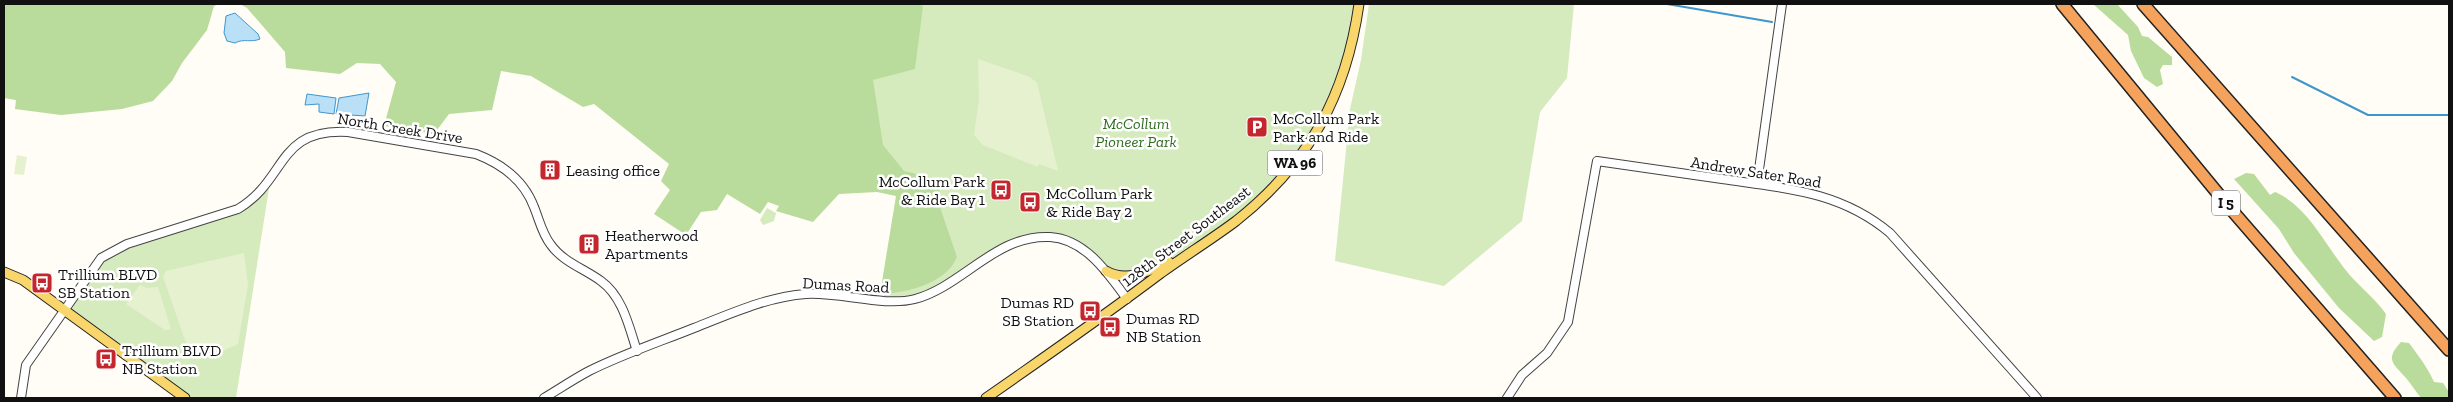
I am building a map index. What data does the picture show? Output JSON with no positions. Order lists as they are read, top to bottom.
{
  "streets": {
    "highway": ["I 5"],
    "main road": ["WA 96", "128th Street Southeast"],
    "street": ["North Creek Drive", "Andrew Sater Road", "Dumas Road"]
  },
  "crossings": [
    ["North Creek Drive", "Dumas Road"],
    ["128th Street Southeast", "Dumas Road"]
  ],
  "parks": ["McCollum Pioneer Park"],
  "places": {
    "parking": ["McCollum Park Park and Ride"],
    "building": ["Leasing office", "Heatherwood Apartments"],
    "bus stop": [
      "McCollum Park & Ride Bay 1",
      "McCollum Park & Ride Bay 2",
      "Trillium BLVD SB Station",
      "Dumas RD SB Station",
      "Dumas RD NB Station",
      "Trillium BLVD NB Station"
    ]
  }
}
